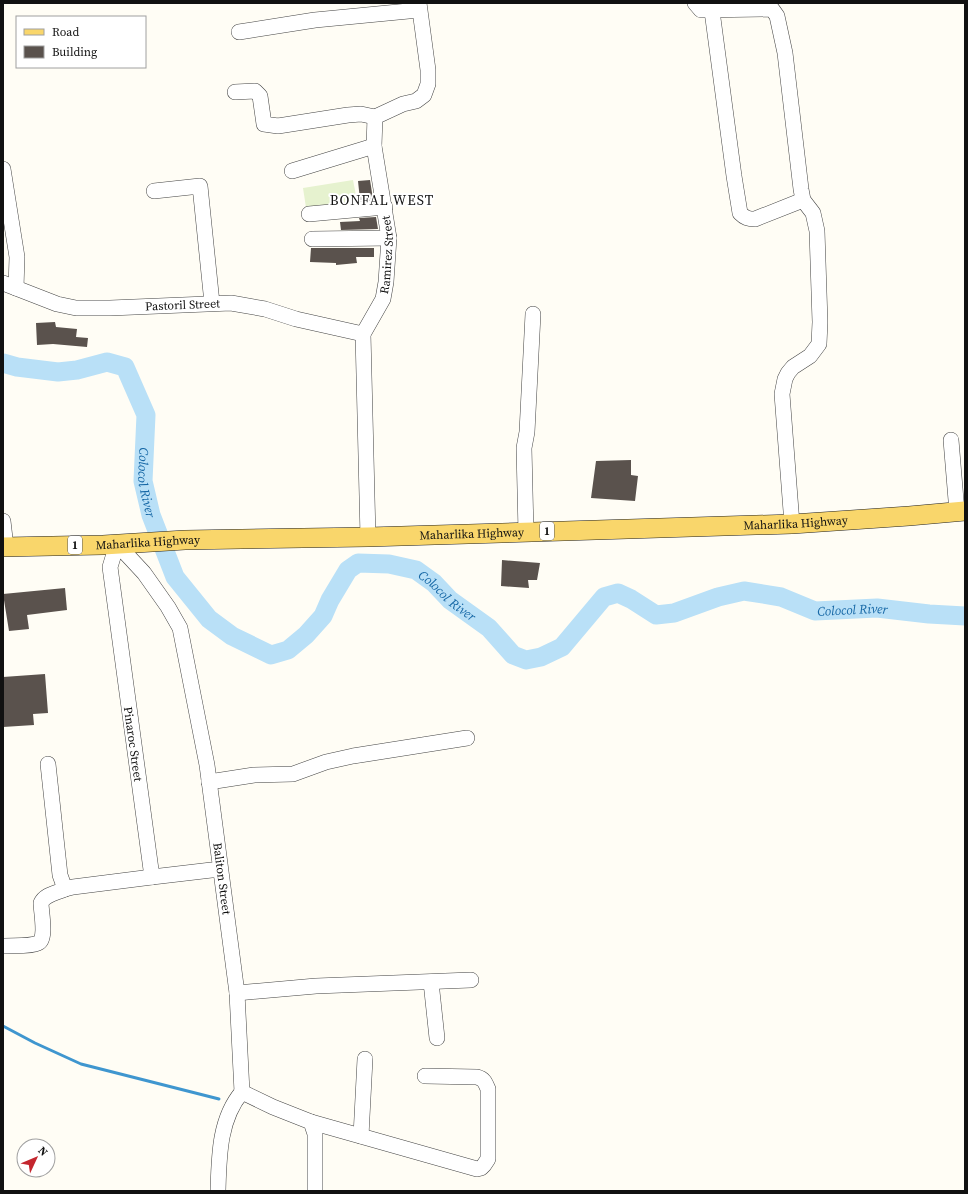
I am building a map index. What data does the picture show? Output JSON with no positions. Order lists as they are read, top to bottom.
{
  "streets": {
    "main road": ["Maharlika Highway", "1"],
    "street": [
      "Ramirez Street",
      "Pastoril Street",
      "Pinaroc Street",
      "Baliton Street"
    ]
  },
  "crossings": [
    ["Ramirez Street", "Pastoril Street"],
    ["Maharlika Highway", "Pinaroc Street"],
    ["Maharlika Highway", "Baliton Street"],
    ["Pinaroc Street", "Baliton Street"]
  ],
  "districts": ["BONFAL WEST"],
  "water": ["Colocol River"],
  "legend": ["Road", "Building"],
  "north": "top right"
}
